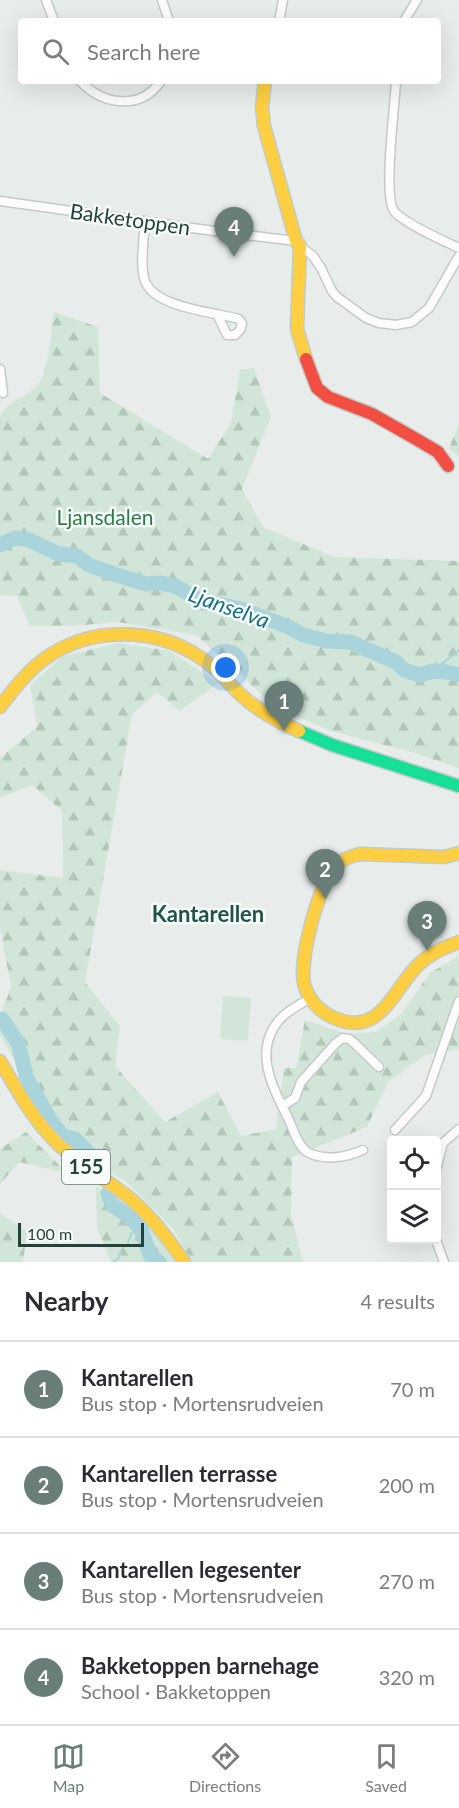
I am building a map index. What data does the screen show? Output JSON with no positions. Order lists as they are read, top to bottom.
{
  "streets": {
    "street": ["Bakketoppen", "155"]
  },
  "districts": ["Kantarellen"],
  "water": ["Ljanselva"],
  "parks": ["Ljansdalen"],
  "scale_bar": "100 m",
  "page": {
    "search": "Search here",
    "pins": [
      "4",
      "1",
      "2",
      "3"
    ],
    "scale": "100 m",
    "heading": ["Nearby", "4 results"],
    "list": [
      {
        "mark": "1",
        "name": "Kantarellen",
        "note": "Bus stop · Mortensrudveien",
        "value": "70 m"
      },
      {
        "mark": "2",
        "name": "Kantarellen terrasse",
        "note": "Bus stop · Mortensrudveien",
        "value": "200 m"
      },
      {
        "mark": "3",
        "name": "Kantarellen legesenter",
        "note": "Bus stop · Mortensrudveien",
        "value": "270 m"
      },
      {
        "mark": "4",
        "name": "Bakketoppen barnehage",
        "note": "School · Bakketoppen",
        "value": "320 m"
      }
    ],
    "nav": ["Map", "Directions", "Saved"]
  }
}
